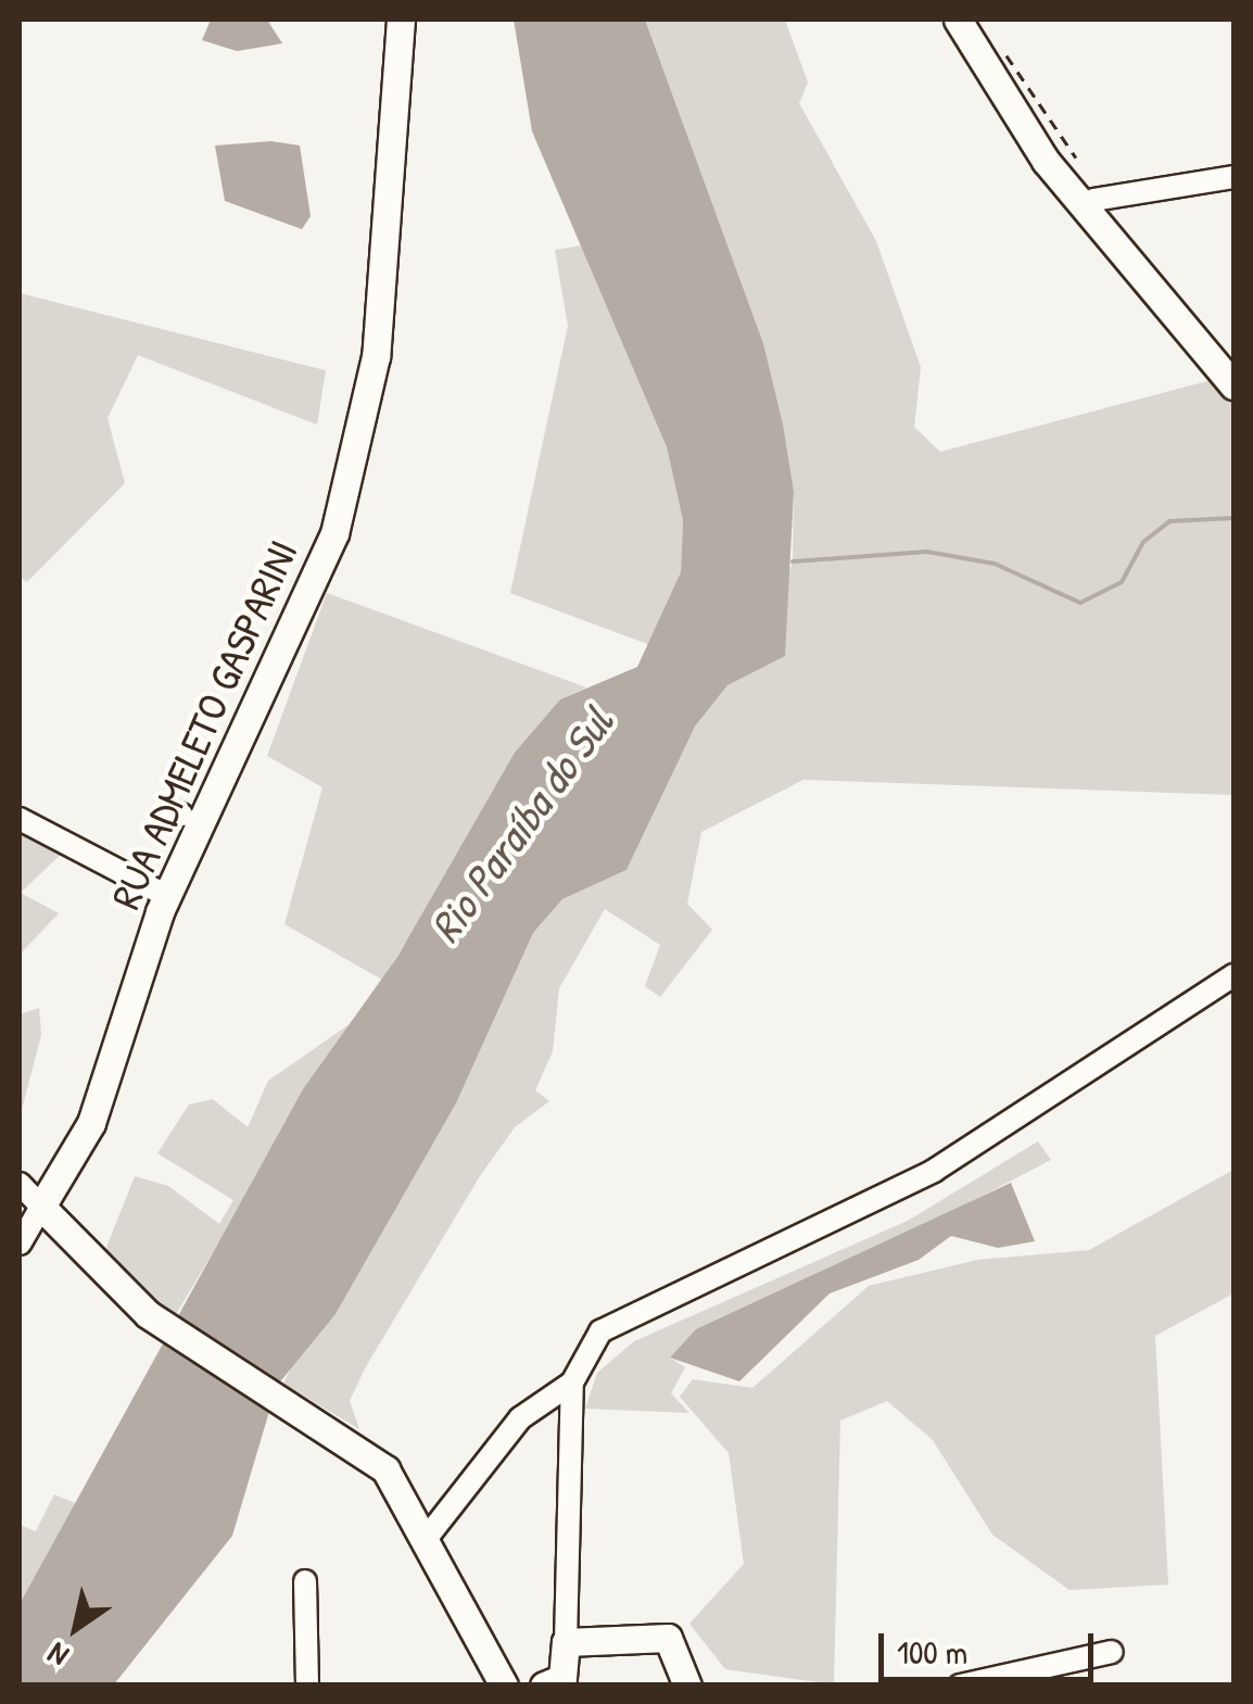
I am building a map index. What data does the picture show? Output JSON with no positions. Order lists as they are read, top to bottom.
{
  "streets": {
    "main road": ["RUA ADMELETO GASPARINI"]
  },
  "water": ["Rio Paraíba do Sul"],
  "scale_bar": "100 m",
  "north": "bottom left"
}
